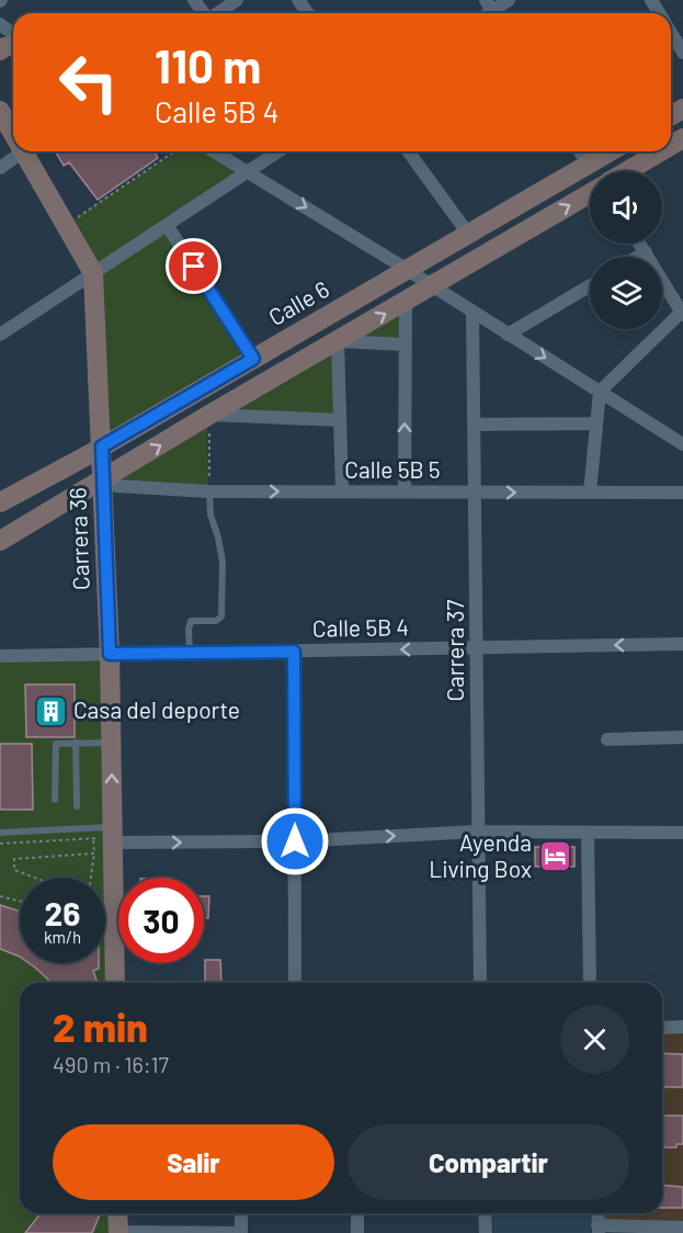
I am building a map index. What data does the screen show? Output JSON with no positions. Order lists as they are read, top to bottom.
{
  "streets": {
    "main road": ["Calle 6", "Carrera 36"],
    "street": ["Calle 5B 5", "Calle 5B 4", "Carrera 37"]
  },
  "crossings": [
    ["Calle 6", "Carrera 36"],
    ["Calle 5B 5", "Carrera 36"],
    ["Calle 5B 5", "Carrera 37"],
    ["Carrera 36", "Calle 5B 4"],
    ["Calle 5B 4", "Carrera 37"]
  ],
  "one_way": ["Calle 5B 4"],
  "places": {
    "building": ["Casa del deporte"],
    "hotel": ["Ayenda Living Box"]
  },
  "page": {
    "turn": ["110 m", "Calle 5B 4"],
    "speed": "26 km/h",
    "limit": "30",
    "heading": ["2 min", "490 m · 16:17"],
    "buttons": ["Salir", "Compartir"]
  }
}
